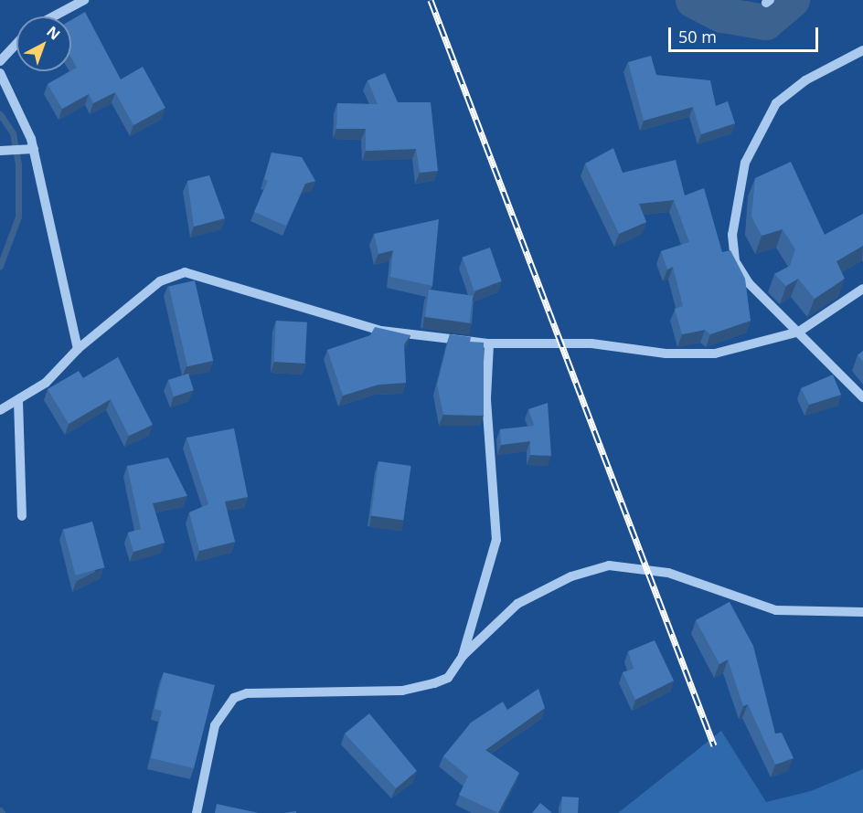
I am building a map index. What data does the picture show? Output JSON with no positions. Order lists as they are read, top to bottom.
{
  "scale_bar": "50 m",
  "north": "top right"
}
